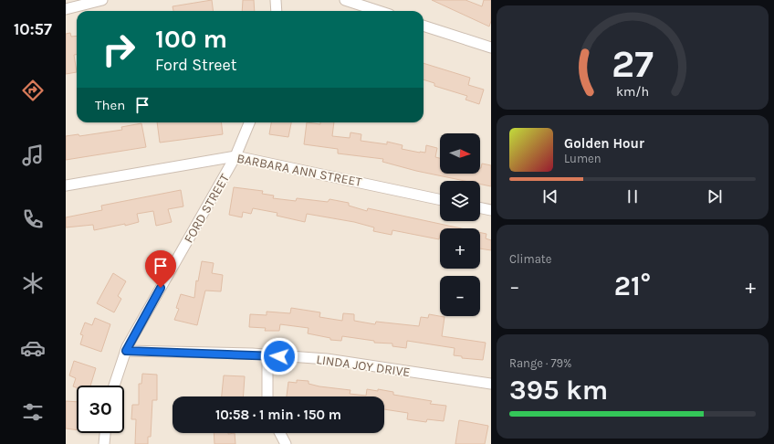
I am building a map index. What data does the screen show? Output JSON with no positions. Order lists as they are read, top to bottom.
{
  "streets": {
    "street": ["BARBARA ANN STREET", "FORD STREET", "LINDA JOY DRIVE"]
  },
  "crossings": [
    ["BARBARA ANN STREET", "FORD STREET"],
    ["FORD STREET", "LINDA JOY DRIVE"]
  ],
  "north": "right",
  "page": {
    "tabs": "10:57",
    "turn": ["100 m", "Ford Street"],
    "then": "Then",
    "song": ["Golden Hour", "Lumen"],
    "map_buttons": ["+", "−"],
    "tile": [
      "Climate",
      ["Range · 79%", "395 km"]
    ],
    "heat": ["−", "21°", "+"],
    "limit": "30",
    "trip": "10:58 · 1 min · 150 m",
    "gauge": ["27", "km/h"]
  }
}
